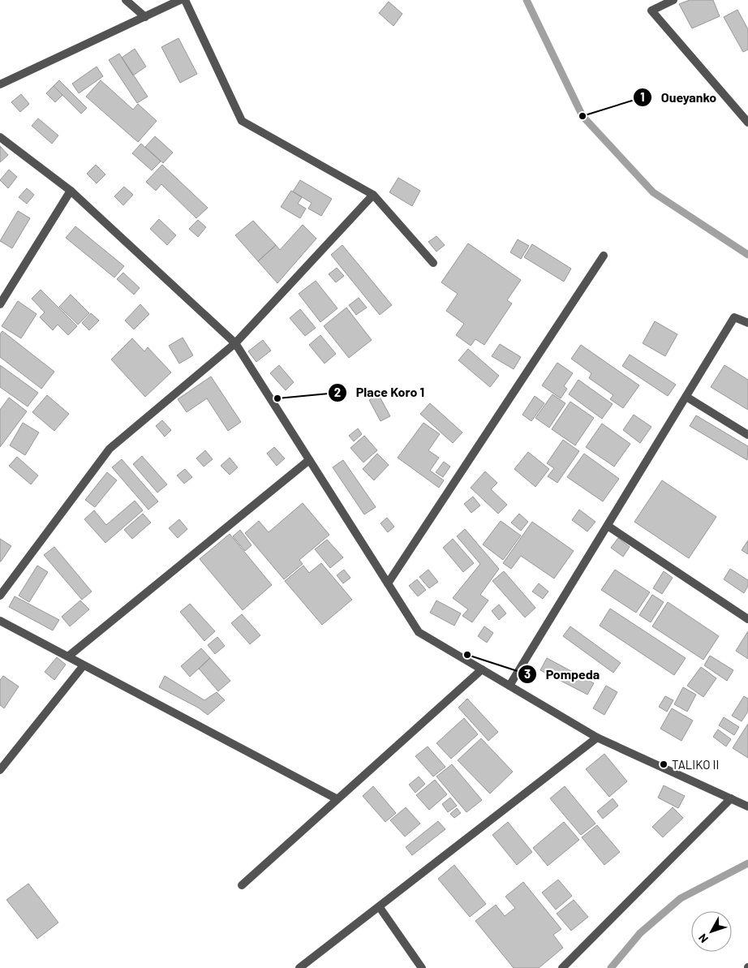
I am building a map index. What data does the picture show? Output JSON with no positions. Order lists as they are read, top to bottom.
{
  "places": [
    "Oueyanko",
    "Place Koro 1",
    "Pompeda",
    "TALIKO II"
  ],
  "north": "bottom left"
}
